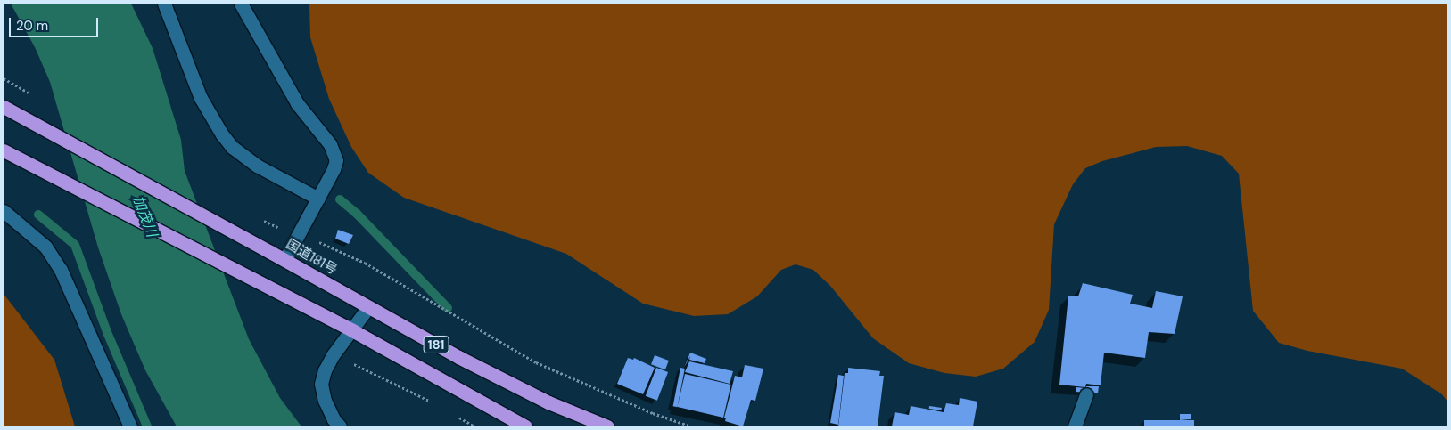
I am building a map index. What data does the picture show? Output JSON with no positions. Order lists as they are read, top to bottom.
{
  "streets": {
    "highway": ["国道181号", "181"]
  },
  "water": ["加茂川"],
  "scale_bar": "20 m"
}
